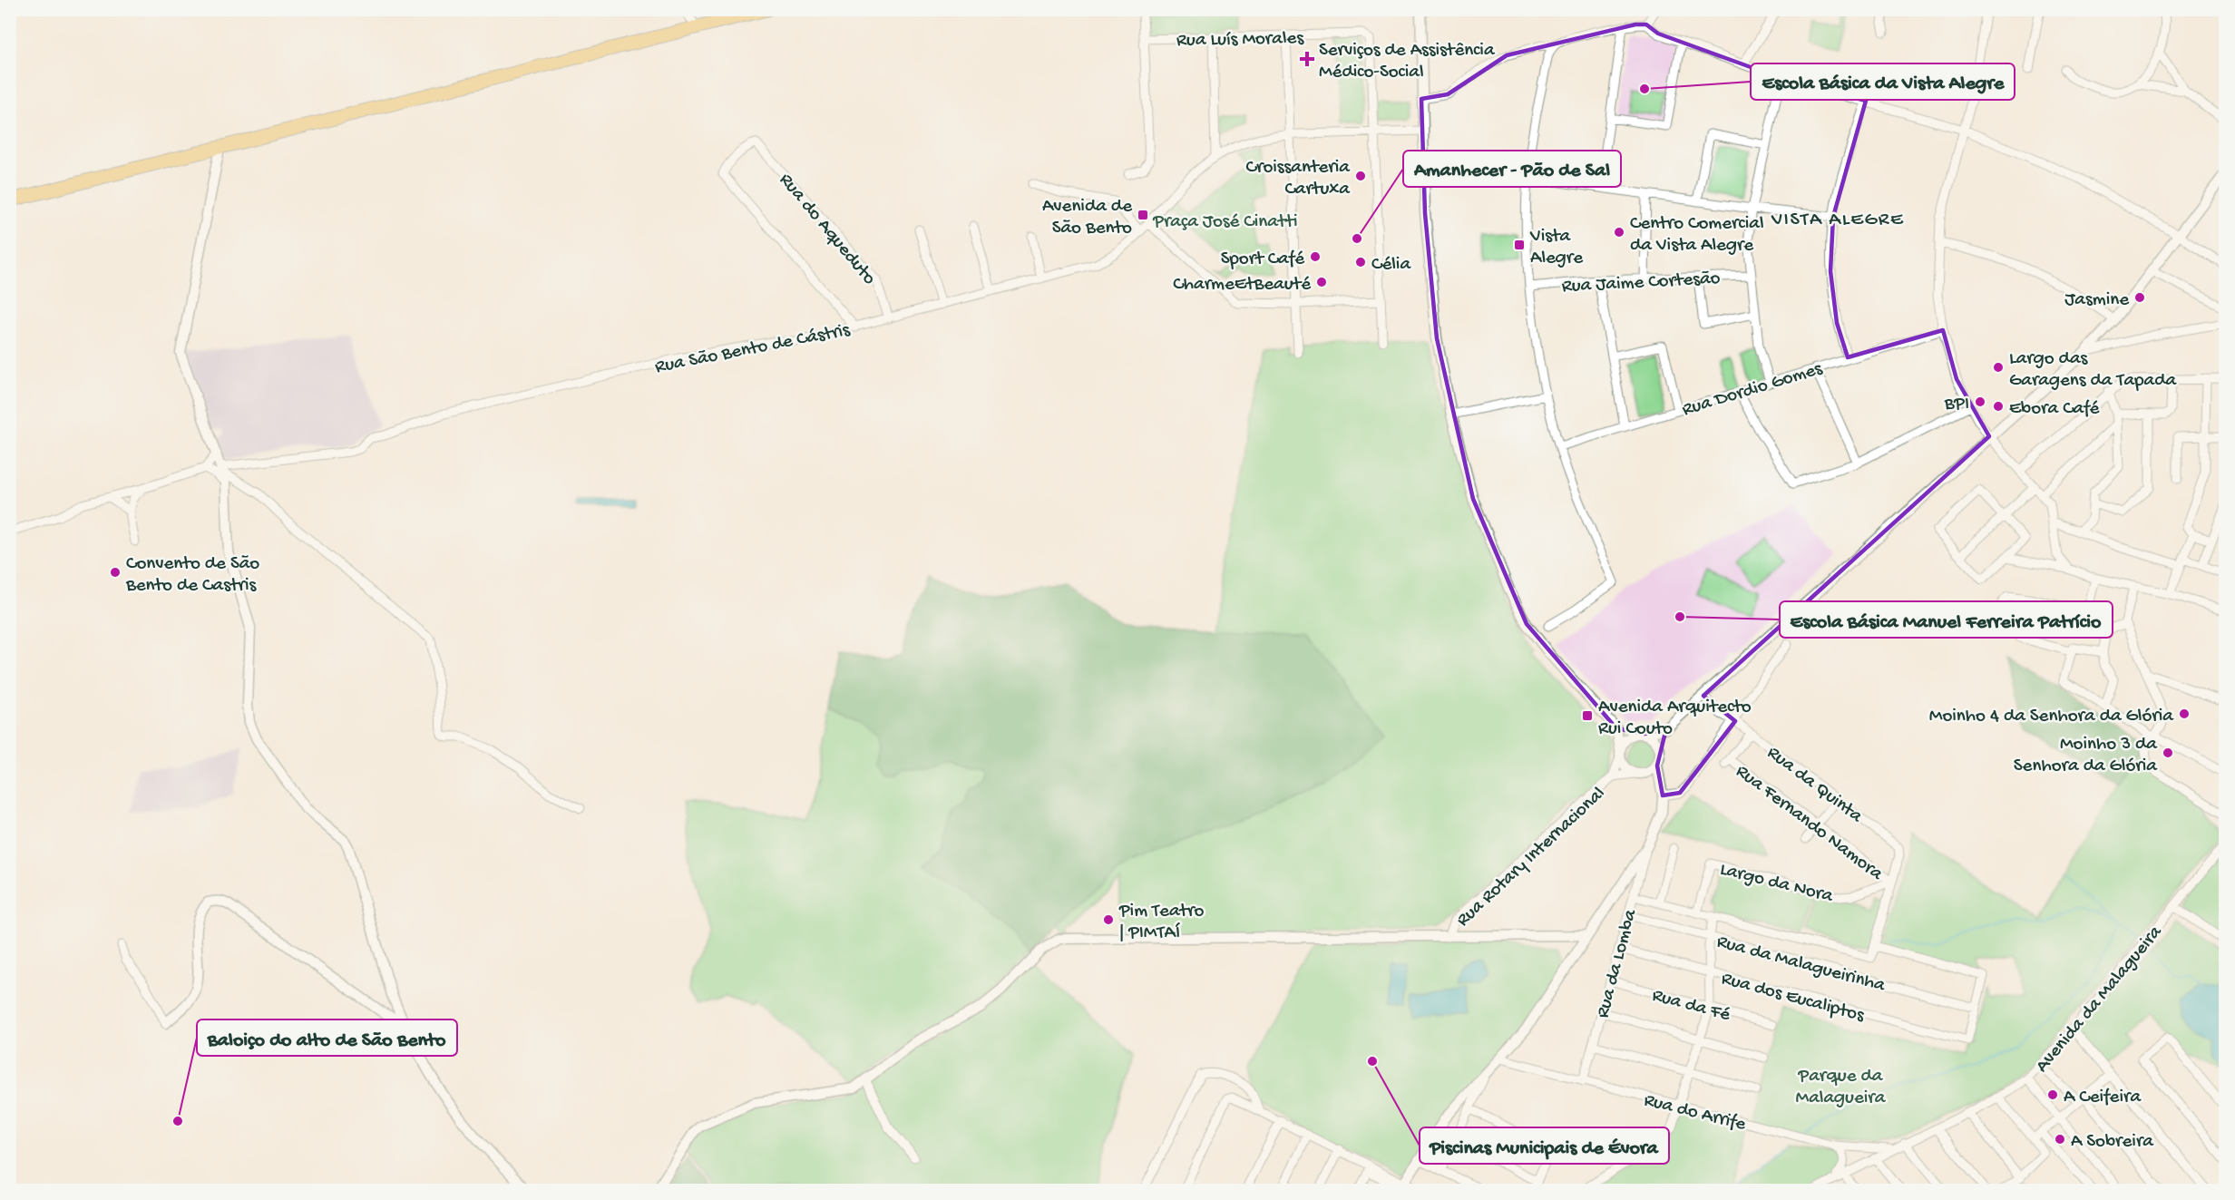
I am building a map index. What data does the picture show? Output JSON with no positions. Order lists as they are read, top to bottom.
{
  "streets": {
    "street": [
      "Rua Luís Morales",
      "Rua do Aqueduto",
      "Rua Jaime Cortesão",
      "Rua São Bento de Cástris",
      "Rua Dordio Gomes",
      "Rua da Quinta",
      "Rua Fernando Namora",
      "Rua Rotary Internacional",
      "Largo da Nora",
      "Rua da Malagueirinha",
      "Rua da Lomba",
      "Rua dos Eucaliptos",
      "Avenida da Malagueira",
      "Rua da Fé",
      "Rua do Arrife"
    ]
  },
  "crossings": [
    ["Rua do Aqueduto", "Rua São Bento de Cástris"],
    ["Rua da Quinta", "Rua Fernando Namora"],
    ["Rua da Quinta", "Largo da Nora"],
    ["Rua Fernando Namora", "Largo da Nora"],
    ["Rua da Malagueirinha", "Rua da Lomba"],
    ["Rua da Malagueirinha", "Rua dos Eucaliptos"],
    ["Rua da Lomba", "Rua dos Eucaliptos"],
    ["Rua da Lomba", "Rua da Fé"],
    ["Rua da Lomba", "Rua do Arrife"],
    ["Avenida da Malagueira", "Rua do Arrife"]
  ],
  "districts": ["VISTA ALEGRE"],
  "parks": ["Praça José Cinatti", "Parque da Malagueira"],
  "places": {
    "health": ["Serviços de Assistência Médico-Social"],
    "other": [
      "Escola Básica da Vista Alegre",
      "Croissanteria Cartuxa",
      "Centro Comercial da Vista Alegre",
      "Amanhecer - Pão de Sal",
      "Sport Café",
      "Célia",
      "CharmeEtBeauté",
      "Jasmine",
      "Largo das Garagens da Tapada",
      "BPI",
      "Ebora Café",
      "Convento de São Bento de Castris",
      "Escola Básica Manuel Ferreira Patrício",
      "Moinho 4 da Senhora da Glória",
      "Moinho 3 da Senhora da Glória",
      "Pim Teatro | PIMTAÍ",
      "Piscinas Municipais de Évora",
      "A Ceifeira",
      "Baloiço do alto de São Bento",
      "A Sobreira"
    ],
    "transit": ["Avenida de São Bento", "Vista Alegre", "Avenida Arquitecto Rui Couto"]
  }
}
